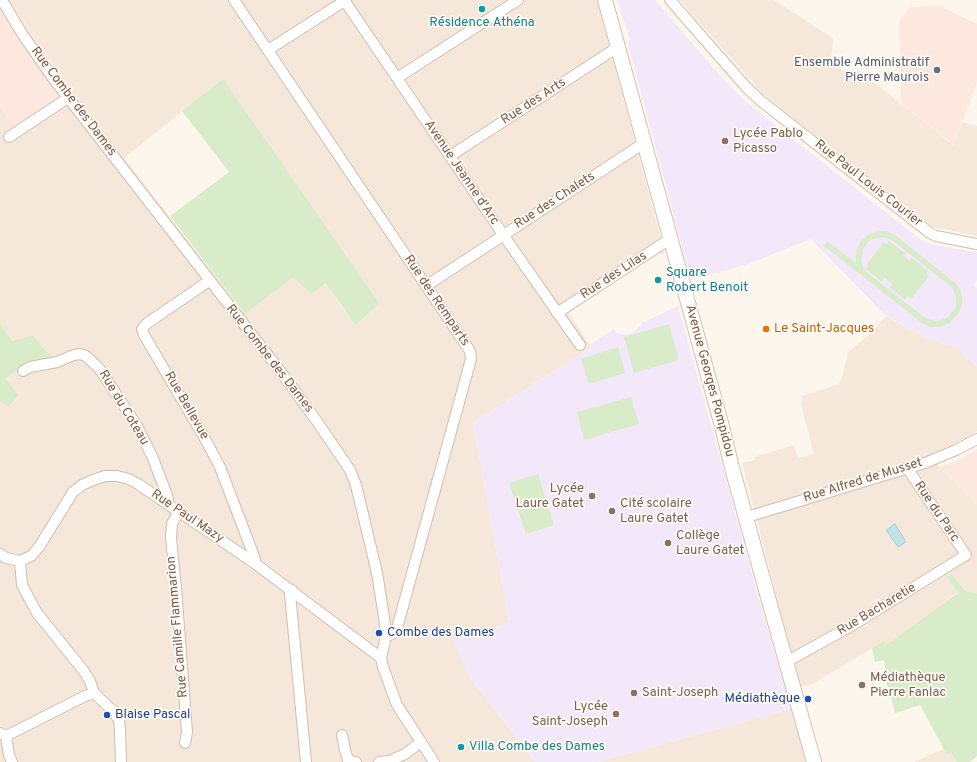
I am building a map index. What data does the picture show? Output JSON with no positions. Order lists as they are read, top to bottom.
{
  "streets": {
    "main road": ["Avenue Georges Pompidou"],
    "street": [
      "Rue Combe des Dames",
      "Rue des Arts",
      "Avenue Jeanne d'Arc",
      "Rue Paul Louis Courier",
      "Rue des Chalets",
      "Rue des Lilas",
      "Rue des Remparts",
      "Rue Bellevue",
      "Rue du Coteau",
      "Rue Alfred de Musset",
      "Rue du Parc",
      "Rue Paul Mazy",
      "Rue Bacharetie",
      "Rue Camille Flammarion"
    ]
  },
  "crossings": [
    ["Rue Combe des Dames", "Rue des Remparts"],
    ["Rue Combe des Dames", "Rue Bellevue"],
    ["Rue Combe des Dames", "Rue Paul Mazy"],
    ["Rue des Arts", "Avenue Jeanne d'Arc"],
    ["Rue des Arts", "Avenue Georges Pompidou"],
    ["Avenue Jeanne d'Arc", "Rue des Chalets"],
    ["Avenue Jeanne d'Arc", "Rue des Lilas"],
    ["Rue des Chalets", "Rue des Remparts"],
    ["Rue des Chalets", "Avenue Georges Pompidou"],
    ["Rue des Lilas", "Avenue Georges Pompidou"],
    ["Avenue Georges Pompidou", "Rue Alfred de Musset"],
    ["Avenue Georges Pompidou", "Rue Bacharetie"],
    ["Rue Bellevue", "Rue Paul Mazy"],
    ["Rue du Coteau", "Rue Paul Mazy"],
    ["Rue Alfred de Musset", "Rue du Parc"],
    ["Rue du Parc", "Rue Bacharetie"],
    ["Rue Paul Mazy", "Rue Camille Flammarion"]
  ],
  "places": [
    "Résidence Athéna",
    "Ensemble Administratif Pierre Maurois",
    "Lycée Pablo Picasso",
    "Square Robert Benoit",
    "Le Saint-Jacques",
    "Lycée Laure Gatet",
    "Cité scolaire Laure Gatet",
    "Collège Laure Gatet",
    "Combe des Dames",
    "Médiathèque Pierre Fanlac",
    "Saint-Joseph",
    "Médiathèque",
    "Lycée Saint-Joseph",
    "Blaise Pascal",
    "Villa Combe des Dames"
  ]
}
